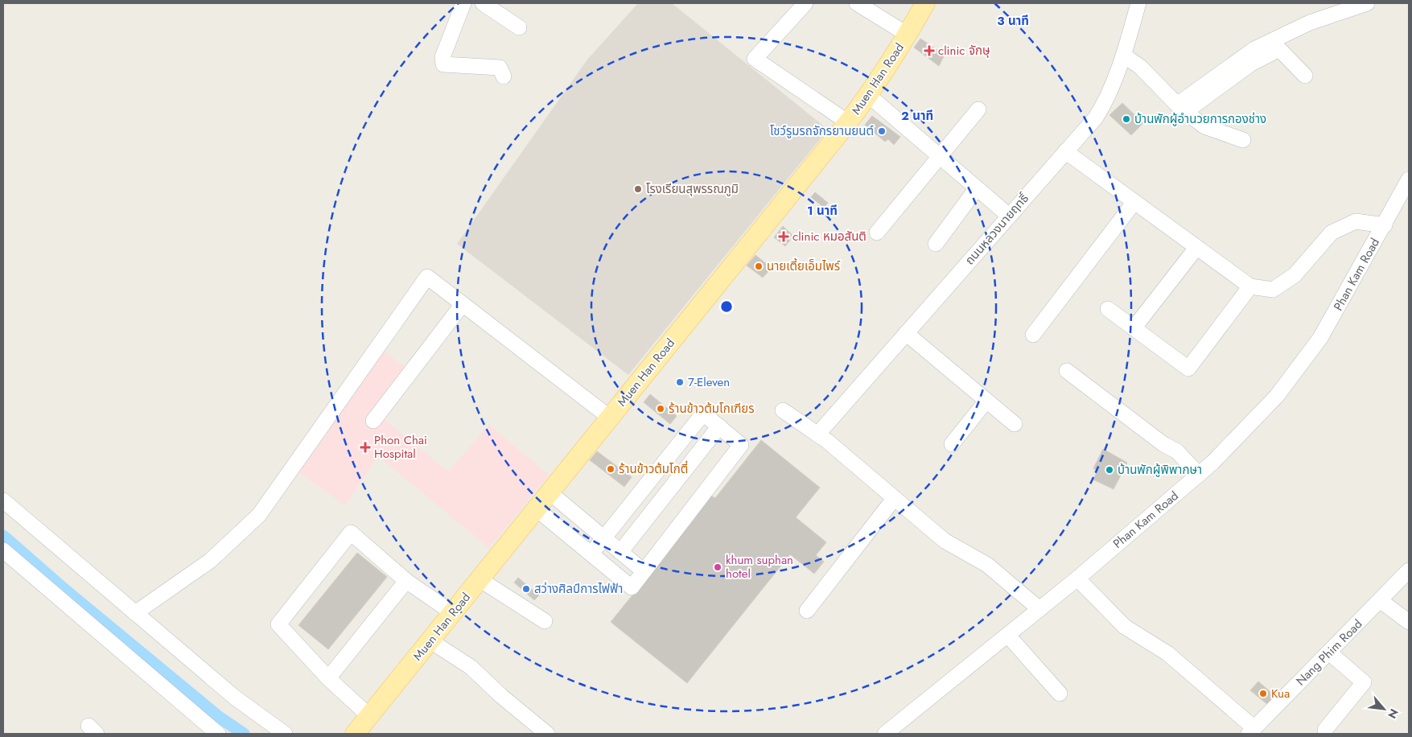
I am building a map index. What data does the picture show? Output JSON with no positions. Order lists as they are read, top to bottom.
{
  "streets": {
    "main road": ["Muen Han Road"],
    "street": ["ถนนหลวงนายฤทธิ์", "Phan Kam Road", "Nang Phim Road"]
  },
  "places": {
    "health": ["clinic จักษุ", "clinic หมอสันติ", "Phon Chai Hospital"],
    "other": [
      "บ้านพักผู้อำนวยการกองช่าง",
      "โชว์รูมรถจักรยานยนต์",
      "โรงเรียนสุพรรณภูมิ",
      "นายเตี้ยเอ็มไพร์",
      "7-Eleven",
      "ร้านข้าวต้มโกเฑียร",
      "ร้านข้าวต้มโกตี๋",
      "บ้านพักผู้พิพากษา",
      "khum suphan hotel",
      "สว่างศิลป์การไฟฟ้า",
      "Kua"
    ]
  },
  "north": "bottom right",
  "rings": ["3 นาที", "2 นาที", "1 นาที"]
}
